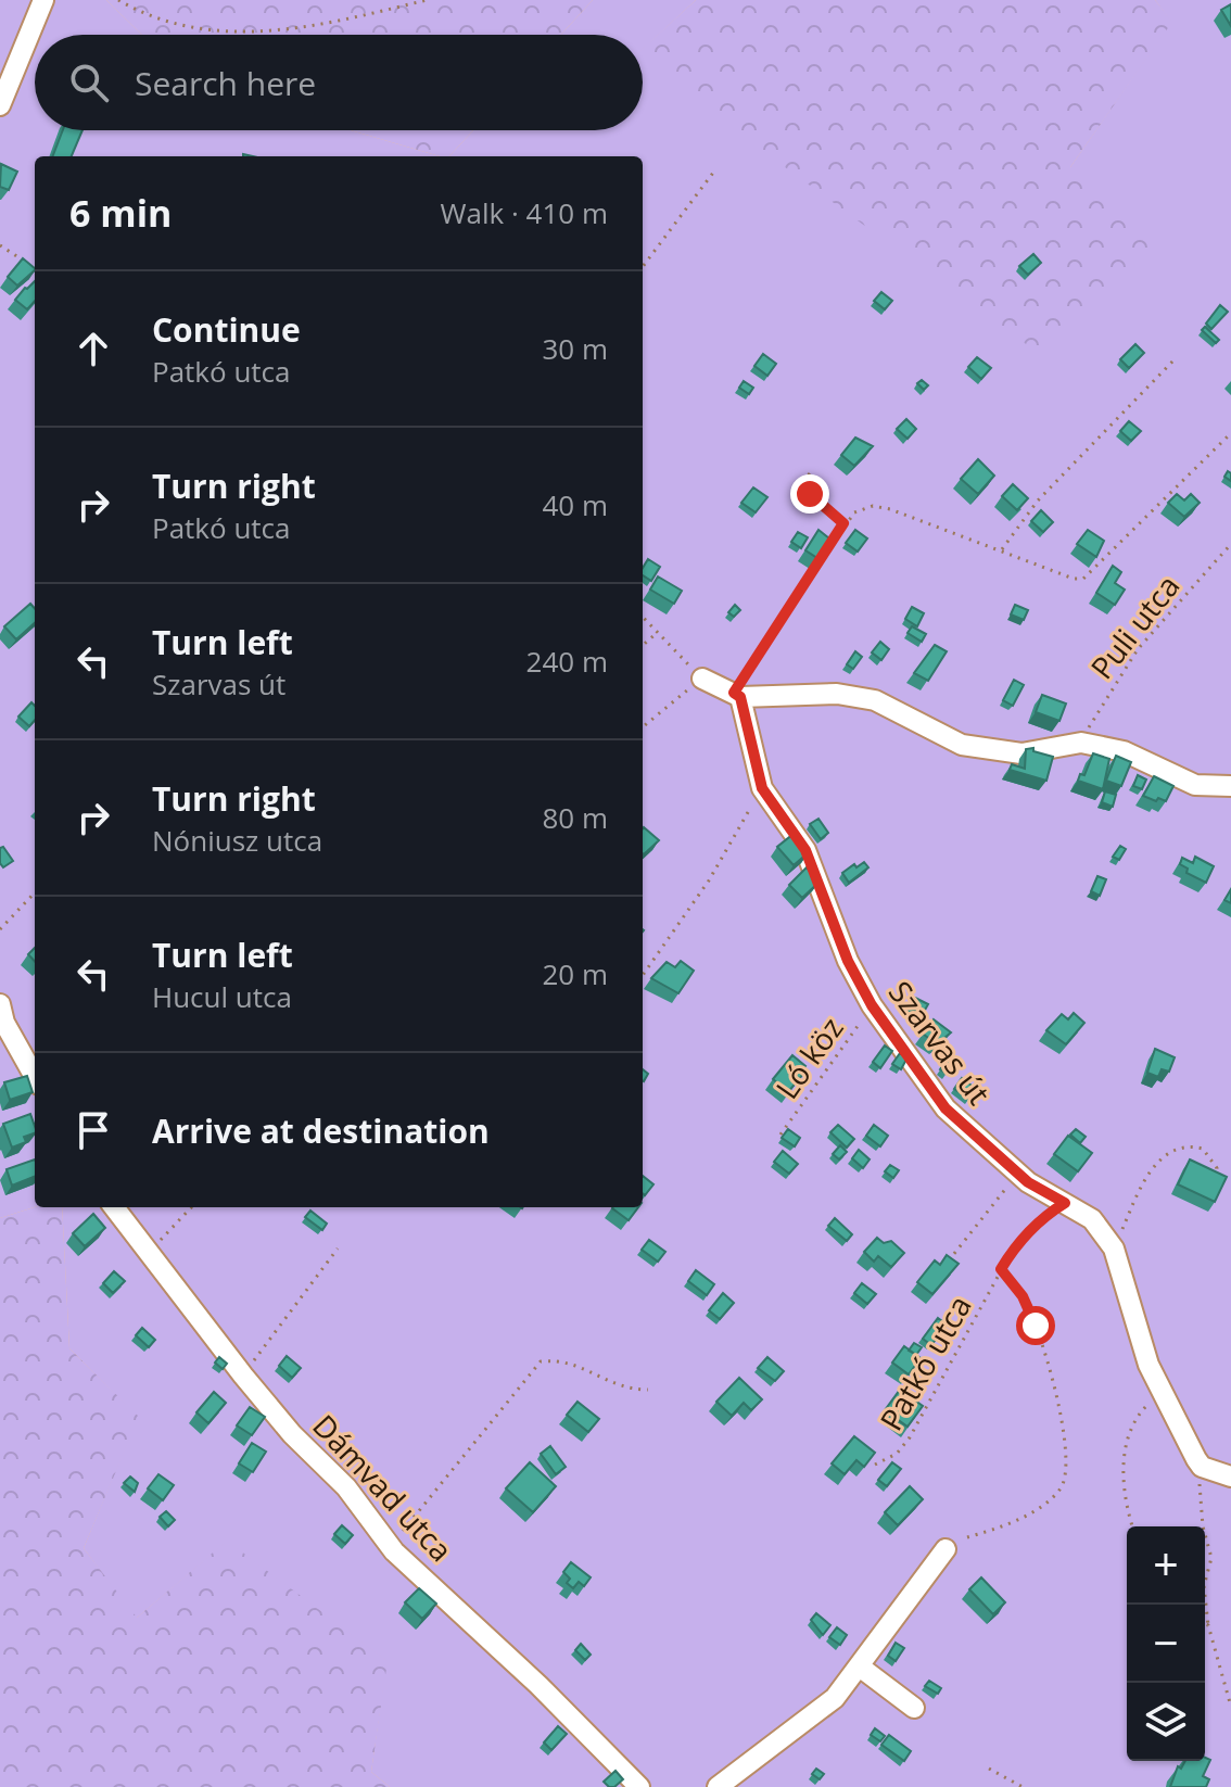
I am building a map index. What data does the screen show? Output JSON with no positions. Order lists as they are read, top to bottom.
{
  "streets": {
    "street": ["Szarvas út", "Dámvad utca"],
    "path": ["Puli utca", "Ló köz", "Patkó utca"]
  },
  "crossings": [
    ["Szarvas út", "Ló köz"],
    ["Szarvas út", "Patkó utca"]
  ],
  "page": {
    "search": "Search here",
    "heading": ["6 min", "Walk · 410 m"],
    "list": [
      ["Continue", "Patkó utca", "30 m"],
      ["Turn right", "Patkó utca", "40 m"],
      ["Turn left", "Szarvas út", "240 m"],
      ["Turn right", "Nóniusz utca", "80 m"],
      ["Turn left", "Hucul utca", "20 m"],
      "Arrive at destination"
    ],
    "map_buttons": ["+", "−"]
  }
}
